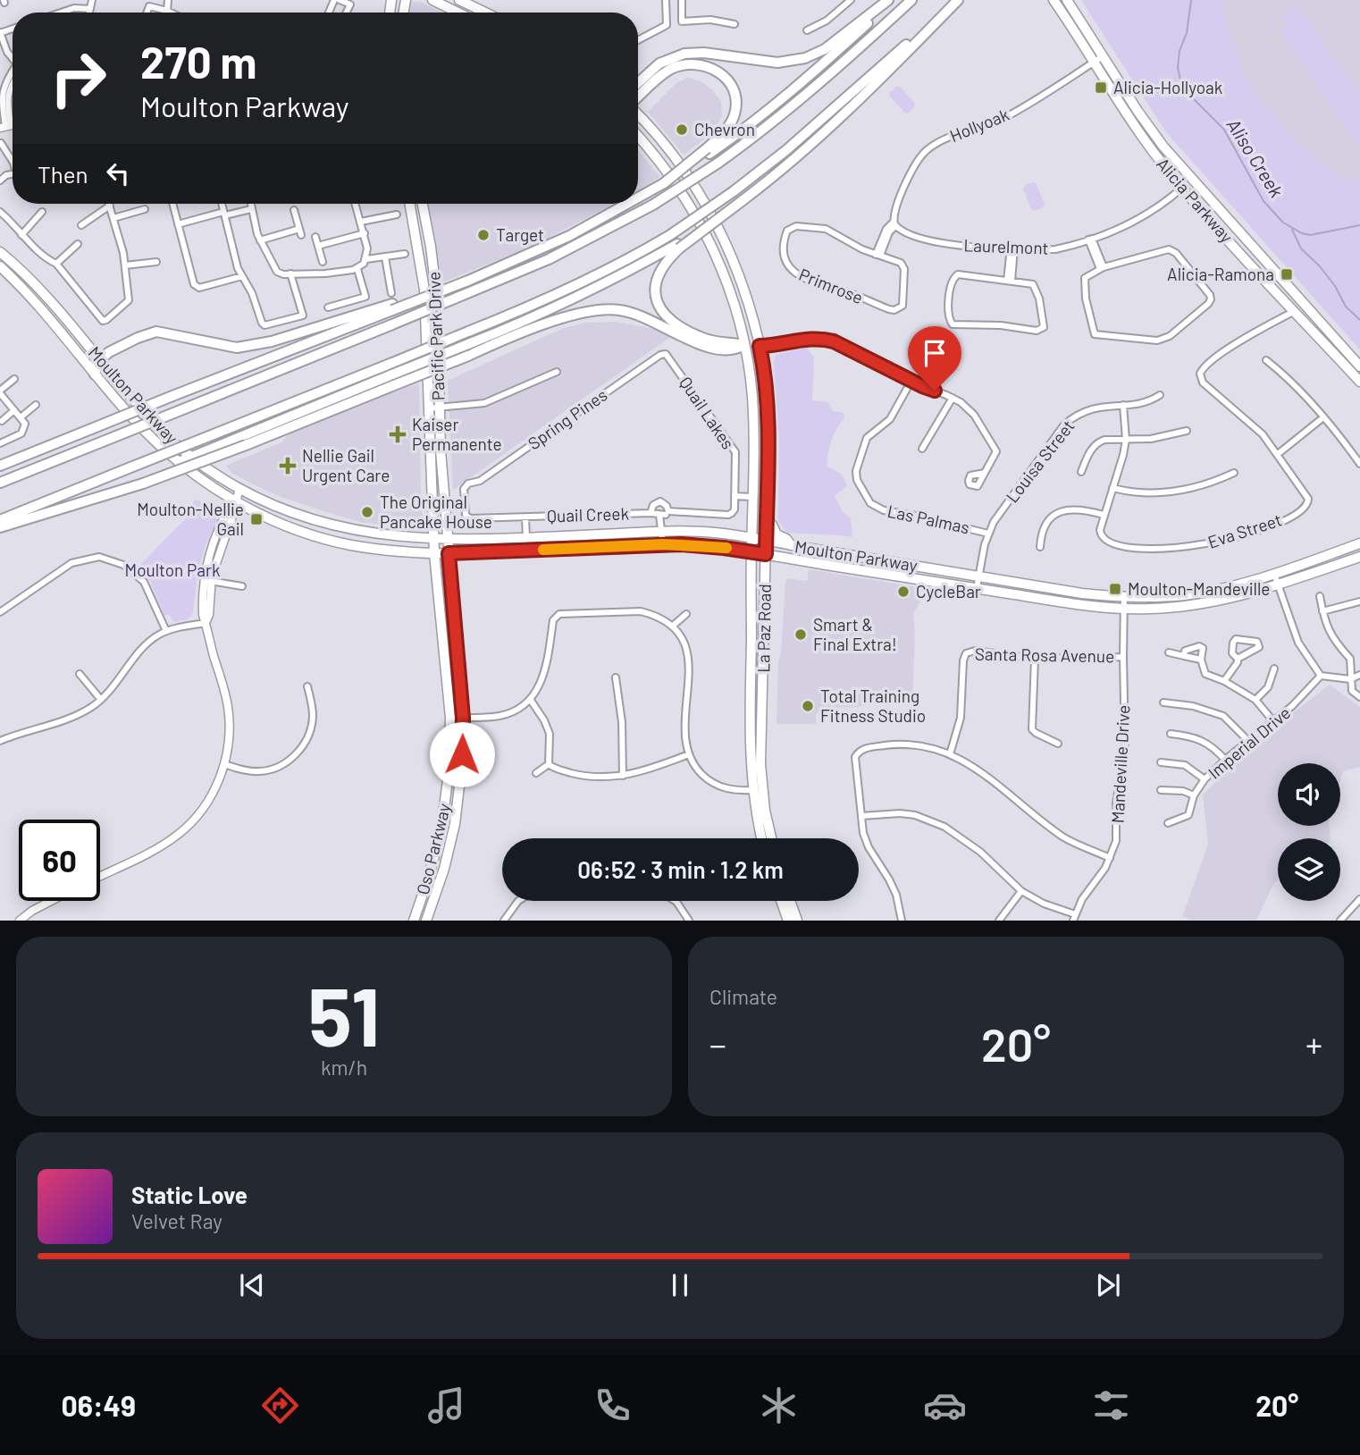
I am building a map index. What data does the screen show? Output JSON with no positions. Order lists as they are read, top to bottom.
{
  "streets": {
    "main road": [
      "Alicia Parkway",
      "Pacific Park Drive",
      "Moulton Parkway",
      "La Paz Road",
      "Oso Parkway"
    ],
    "street": [
      "Hollyoak",
      "Laurelmont",
      "Primrose",
      "Quail Lakes",
      "Spring Pines",
      "Louisa Street",
      "Quail Creek",
      "Las Palmas",
      "Eva Street",
      "Santa Rosa Avenue",
      "Imperial Drive",
      "Mandeville Drive"
    ]
  },
  "crossings": [
    ["Hollyoak", "Alicia Parkway"],
    ["Hollyoak", "Laurelmont"],
    ["Alicia Parkway", "Laurelmont"],
    ["Pacific Park Drive", "Moulton Parkway"],
    ["Pacific Park Drive", "Oso Parkway"],
    ["Moulton Parkway", "Louisa Street"],
    ["Moulton Parkway", "Quail Creek"],
    ["Moulton Parkway", "La Paz Road"],
    ["Moulton Parkway", "Mandeville Drive"],
    ["Moulton Parkway", "Oso Parkway"],
    ["Quail Lakes", "Spring Pines"],
    ["Quail Lakes", "Quail Creek"],
    ["Spring Pines", "Quail Creek"],
    ["Louisa Street", "Las Palmas"],
    ["Santa Rosa Avenue", "Mandeville Drive"]
  ],
  "water": ["Aliso Creek"],
  "parks": ["Moulton Park"],
  "places": {
    "transit": [
      "Alicia-Hollyoak",
      "Alicia-Ramona",
      "Moulton-Nellie Gail",
      "Moulton-Mandeville"
    ],
    "other": [
      "Chevron",
      "Target",
      "The Original Pancake House",
      "CycleBar",
      "Smart & Final Extra!",
      "Total Training Fitness Studio"
    ],
    "health": ["Kaiser Permanente", "Nellie Gail Urgent Care"]
  },
  "page": {
    "turn": ["270 m", "Moulton Parkway"],
    "then": "Then",
    "limit": "60",
    "trip": "06:52 · 3 min · 1.2 km",
    "tile": [
      ["51", "km/h"],
      "Climate"
    ],
    "heat": ["−", "20°", "+"],
    "song": ["Static Love", "Velvet Ray"],
    "tabs": ["06:49", "20°"]
  }
}
